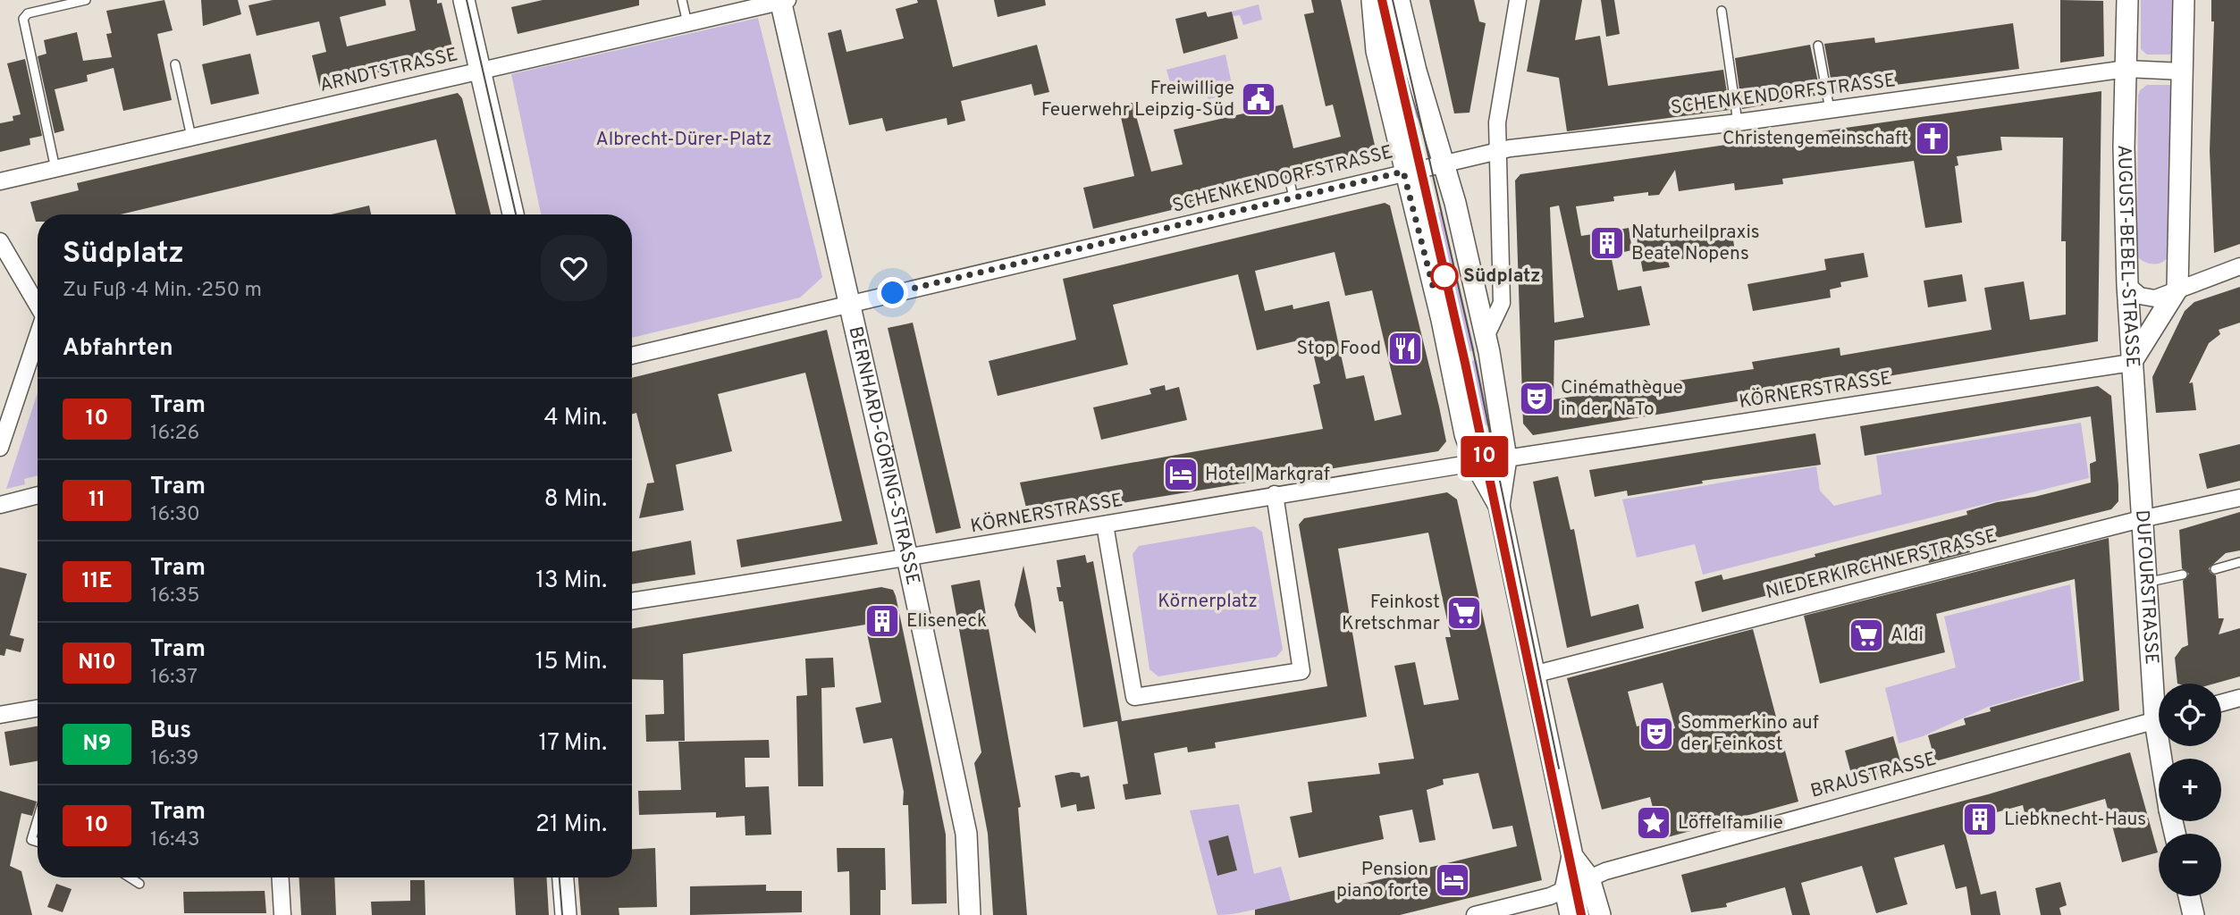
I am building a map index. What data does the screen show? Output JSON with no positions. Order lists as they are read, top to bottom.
{
  "streets": {
    "main road": ["AUGUST-BEBEL-STRASSE", "BERNHARD-GÖRING-STRASSE", "DUFOURSTRASSE"],
    "street": [
      "ARNDTSTRASSE",
      "SCHENKENDORFSTRASSE",
      "KÖRNERSTRASSE",
      "NIEDERKIRCHNERSTRASSE",
      "BRAUSTRASSE"
    ]
  },
  "crossings": [
    ["ARNDTSTRASSE", "BERNHARD-GÖRING-STRASSE"],
    ["SCHENKENDORFSTRASSE", "AUGUST-BEBEL-STRASSE"],
    ["SCHENKENDORFSTRASSE", "BERNHARD-GÖRING-STRASSE"],
    ["AUGUST-BEBEL-STRASSE", "KÖRNERSTRASSE"],
    ["AUGUST-BEBEL-STRASSE", "DUFOURSTRASSE"],
    ["KÖRNERSTRASSE", "BERNHARD-GÖRING-STRASSE"],
    ["KÖRNERSTRASSE", "DUFOURSTRASSE"],
    ["NIEDERKIRCHNERSTRASSE", "DUFOURSTRASSE"]
  ],
  "parks": ["Albrecht-Dürer-Platz", "Körnerplatz"],
  "places": {
    "public building": ["Freiwillige Feuerwehr Leipzig-Süd"],
    "church": ["Christengemeinschaft"],
    "building": ["Naturheilpraxis Beate Nopens", "Eliseneck", "Liebknecht-Haus"],
    "other": ["Südplatz"],
    "restaurant": ["Stop Food"],
    "theatre": ["Cinémathèque in der NaTo", "Sommerkino auf der Feinkost"],
    "hotel": ["Hotel Markgraf", "Pension piano forte"],
    "supermarket": ["Feinkost Kretschmar", "Aldi"],
    "place": ["Löffelfamilie"]
  },
  "lines": ["tram line 10"],
  "page": {
    "on_map": "10",
    "heading": [
      ["Südplatz", "Zu Fuß · 4 Min. · 250 m"],
      "Abfahrten"
    ],
    "list": [
      {
        "mark": "10",
        "name": "Tram",
        "note": "16:26",
        "value": "4 Min."
      },
      {
        "mark": "11",
        "name": "Tram",
        "note": "16:30",
        "value": "8 Min."
      },
      {
        "mark": "11E",
        "name": "Tram",
        "note": "16:35",
        "value": "13 Min."
      },
      {
        "mark": "N10",
        "name": "Tram",
        "note": "16:37",
        "value": "15 Min."
      },
      {
        "mark": "N9",
        "name": "Bus",
        "note": "16:39",
        "value": "17 Min."
      },
      {
        "mark": "10",
        "name": "Tram",
        "note": "16:43",
        "value": "21 Min."
      }
    ],
    "map_buttons": ["+", "−"]
  }
}
